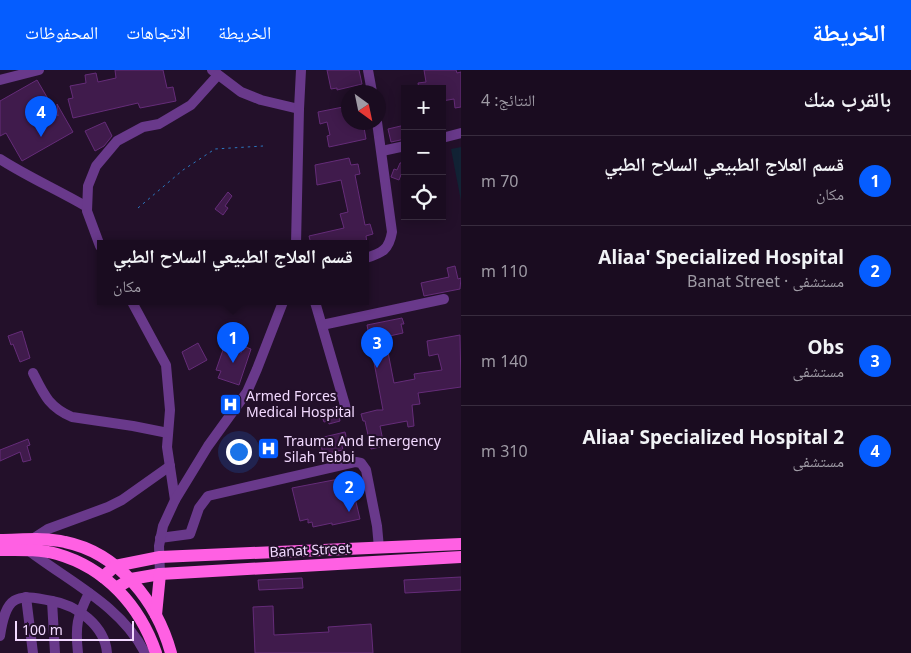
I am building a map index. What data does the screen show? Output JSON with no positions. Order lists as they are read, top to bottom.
{
  "streets": {
    "main road": ["Banat Street"]
  },
  "places": {
    "hospital": ["Armed Forces Medical Hospital", "Trauma And Emergency Silah Tebbi"]
  },
  "scale_bar": "100 m",
  "north": "bottom right",
  "page": {
    "header": "الخريطة",
    "nav": ["الخريطة", "الاتجاهات", "المحفوظات"],
    "heading": ["بالقرب منك", "النتائج: 4"],
    "map_buttons": ["+", "−"],
    "pins": [
      "4",
      "1",
      "3",
      "2"
    ],
    "list": [
      {
        "mark": "1",
        "name": "قسم العلاج الطبيعي السلاح الطبي",
        "note": "مكان",
        "value": "70 m"
      },
      {
        "mark": "2",
        "name": "Aliaa' Specialized Hospital",
        "note": "مستشفى · Banat Street",
        "value": "110 m"
      },
      {
        "mark": "3",
        "name": "Obs",
        "note": "مستشفى",
        "value": "140 m"
      },
      {
        "mark": "4",
        "name": "Aliaa' Specialized Hospital 2",
        "note": "مستشفى",
        "value": "310 m"
      }
    ],
    "popup": ["قسم العلاج الطبيعي السلاح الطبي", "مكان"],
    "scale": "100 m"
  }
}
